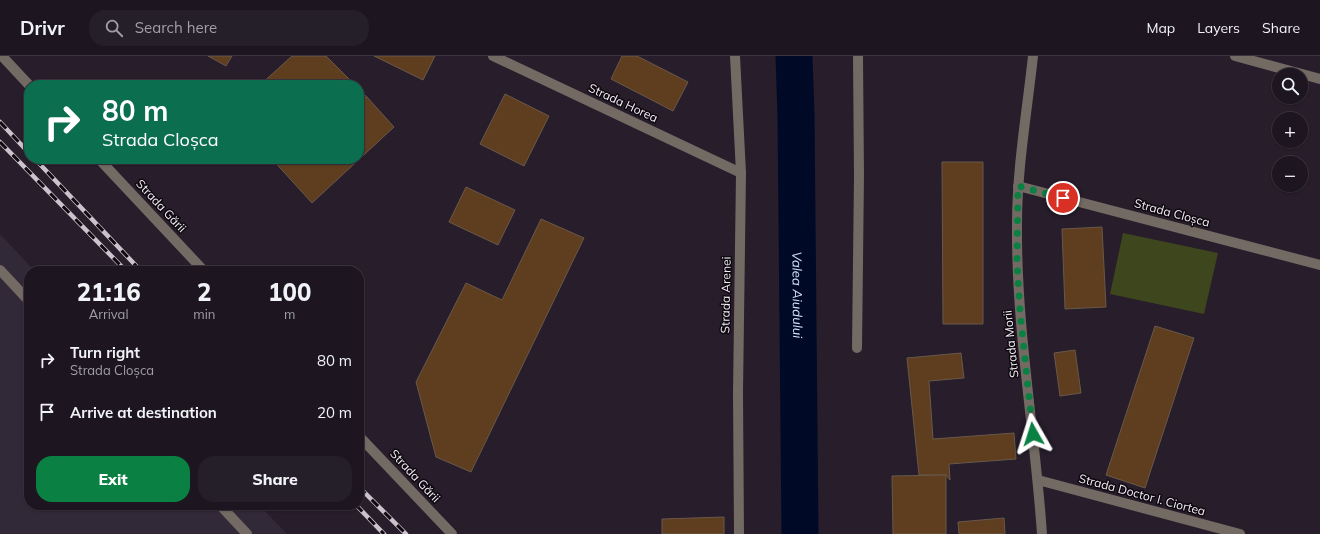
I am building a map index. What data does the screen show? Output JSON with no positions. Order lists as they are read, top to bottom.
{
  "streets": {
    "street": [
      "Strada Horea",
      "Strada Gării",
      "Strada Cloșca",
      "Strada Arenei",
      "Strada Morii",
      "Strada Doctor I. Ciortea"
    ]
  },
  "crossings": [
    ["Strada Horea", "Strada Arenei"],
    ["Strada Cloșca", "Strada Morii"],
    ["Strada Morii", "Strada Doctor I. Ciortea"]
  ],
  "water": ["Valea Aiudului"],
  "page": {
    "header": "Drivr",
    "search": "Search here",
    "nav": ["Map", "Layers", "Share"],
    "map_buttons": ["+", "−"],
    "turn": ["80 m", "Strada Cloșca"],
    "eta": [
      "21:16",
      "Arrival",
      "2",
      "min",
      "100",
      "m"
    ],
    "list": [
      {
        "name": "Turn right",
        "note": "Strada Cloșca",
        "value": "80 m"
      },
      {
        "name": "Arrive at destination",
        "value": "20 m"
      }
    ],
    "buttons": ["Exit", "Share"]
  }
}
